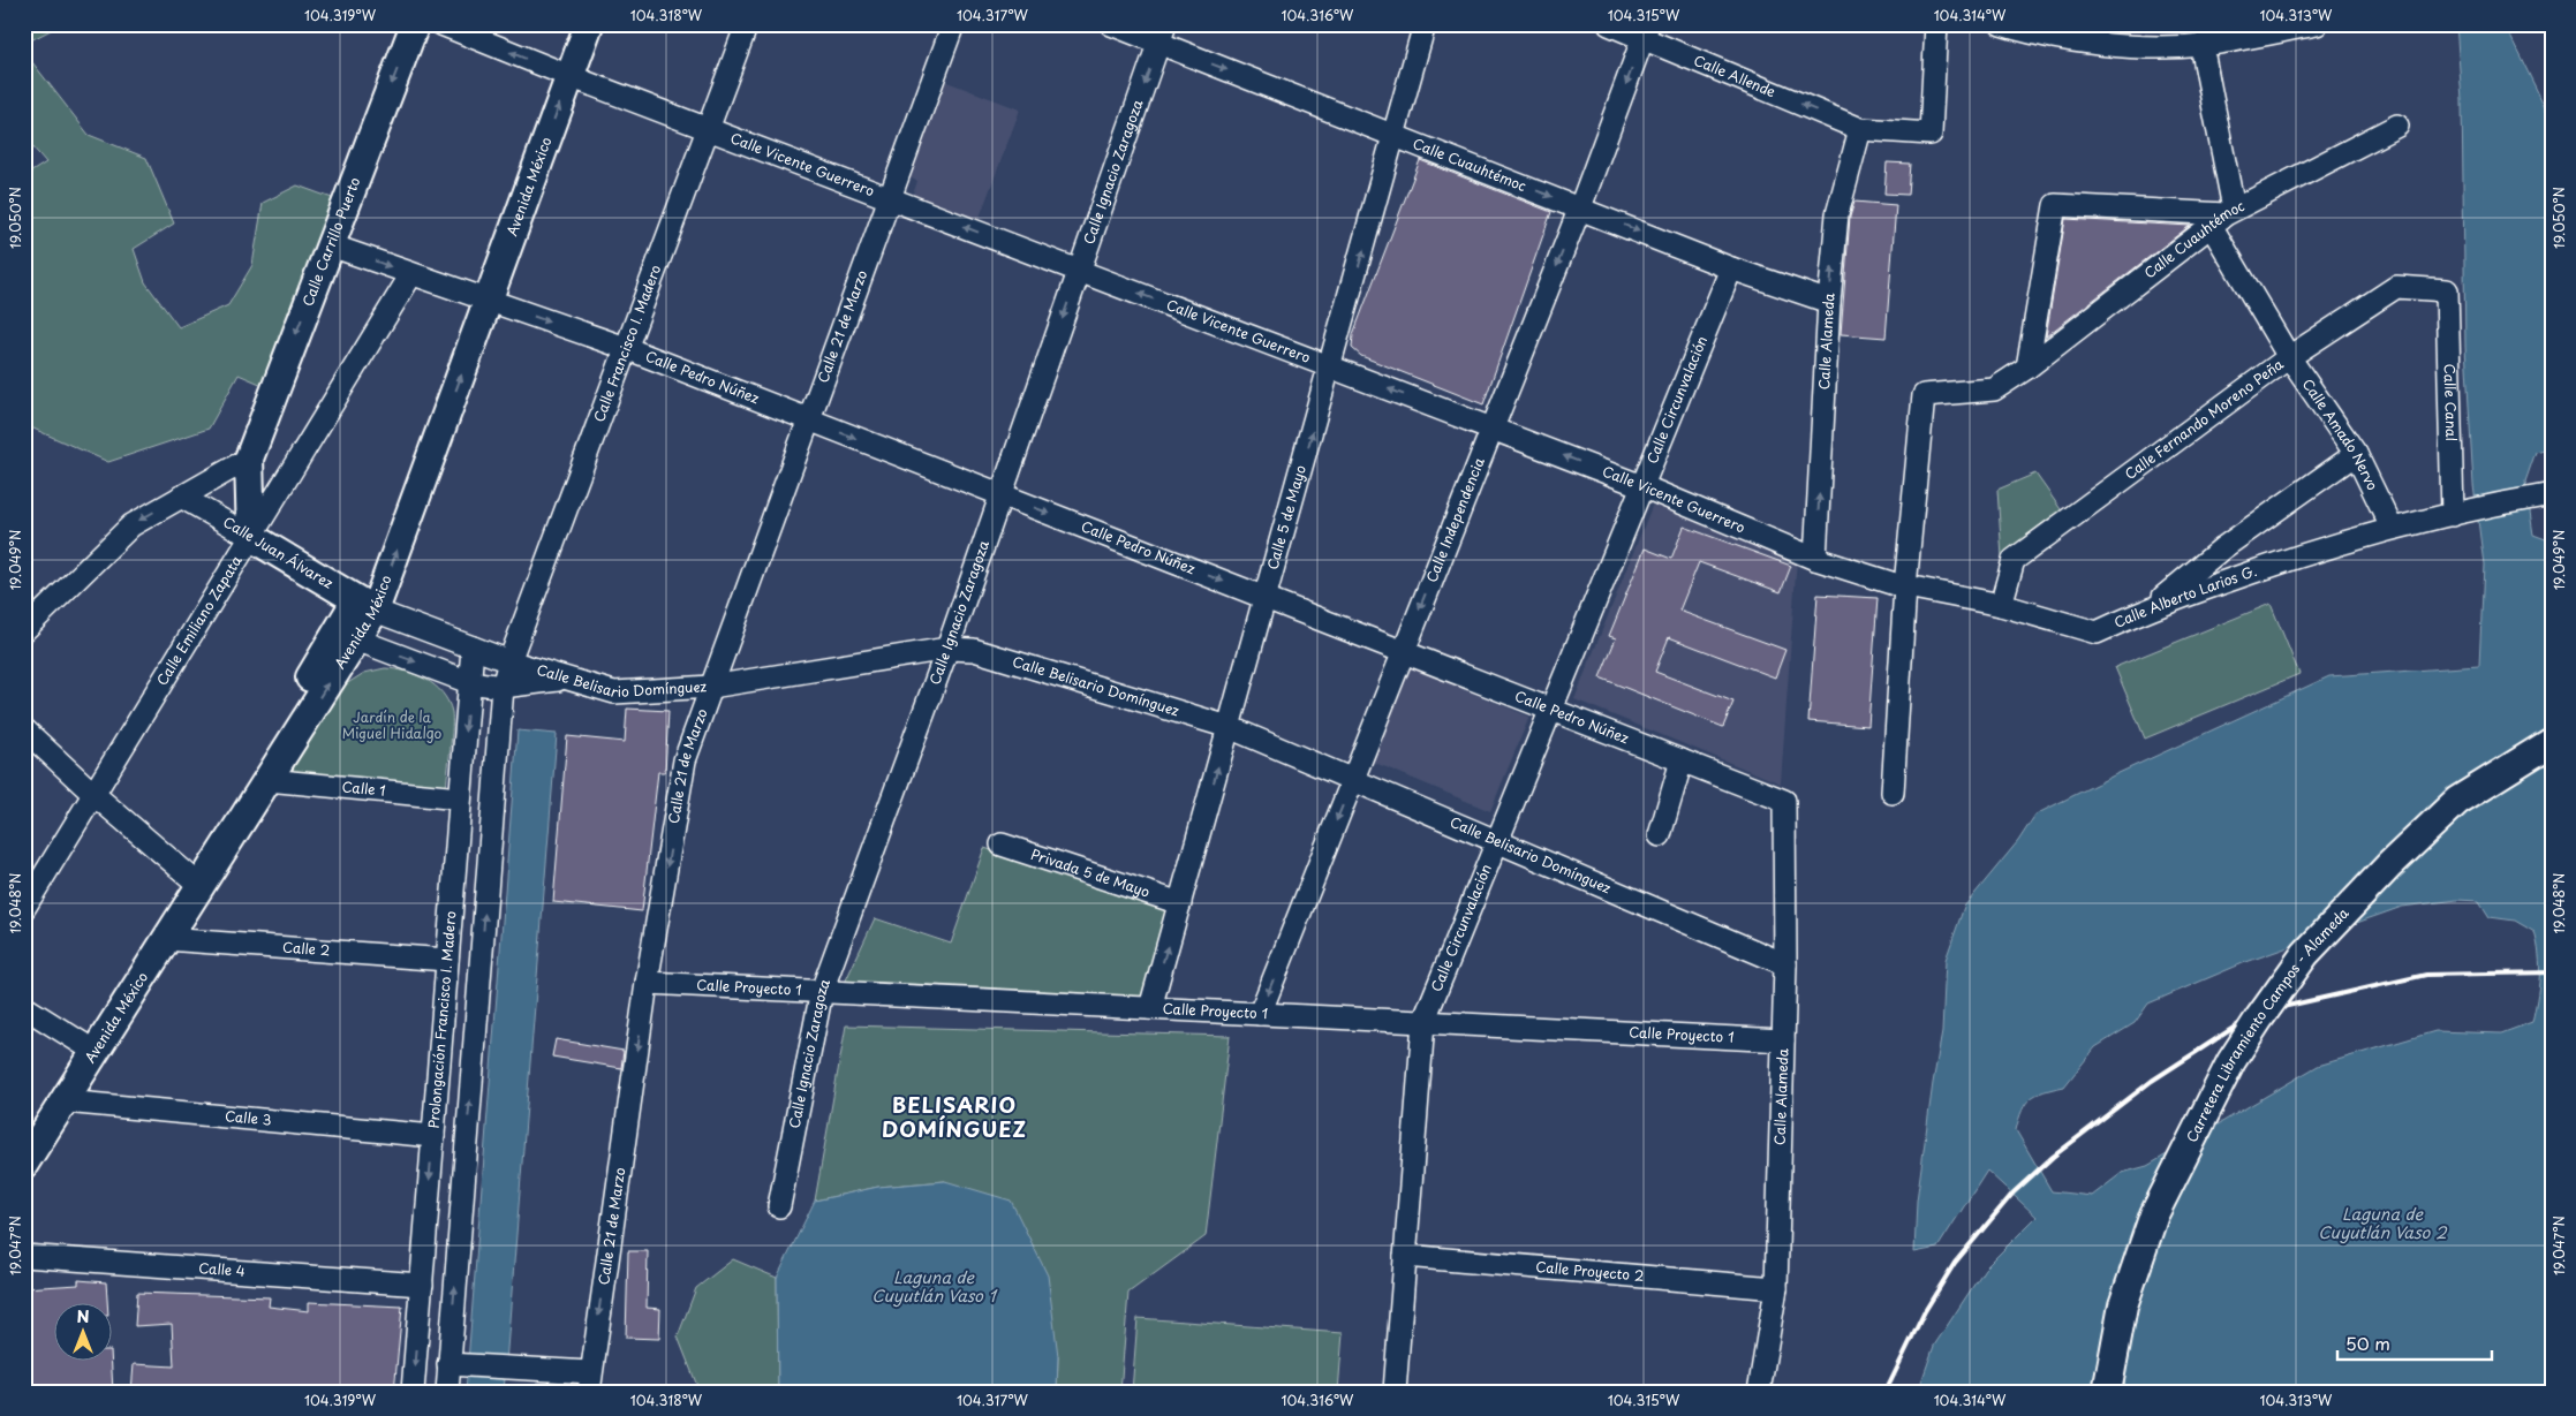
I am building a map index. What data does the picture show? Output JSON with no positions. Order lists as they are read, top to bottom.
{
  "streets": {
    "main road": [
      "Avenida México",
      "Calle Carrillo Puerto",
      "Calle Juan Álvarez",
      "Carretera Libramiento Campos - Alameda"
    ],
    "street": [
      "Calle Allende",
      "Calle Vicente Guerrero",
      "Calle Cuauhtémoc",
      "Calle Ignacio Zaragoza",
      "Calle 21 de Marzo",
      "Calle Alameda",
      "Calle Francisco I. Madero",
      "Calle Pedro Núñez",
      "Calle Circunvalación",
      "Calle Canal",
      "Calle Fernando Moreno Peña",
      "Calle Amado Nervo",
      "Calle 5 de Mayo",
      "Calle Independencia",
      "Calle Alberto Larios G.",
      "Calle Emiliano Zapata",
      "Calle Belisario Domínguez",
      "Calle 1",
      "Privada 5 de Mayo",
      "Calle 2",
      "Calle Proyecto 1",
      "Prolongación Francisco I. Madero",
      "Calle 3",
      "Calle 4",
      "Calle Proyecto 2"
    ]
  },
  "crossings": [
    ["Calle Allende", "Calle Alameda"],
    ["Calle Allende", "Calle Independencia"],
    ["Calle Vicente Guerrero", "Calle Cuauhtémoc"],
    ["Calle Vicente Guerrero", "Calle Ignacio Zaragoza"],
    ["Calle Vicente Guerrero", "Avenida México"],
    ["Calle Vicente Guerrero", "Calle 21 de Marzo"],
    ["Calle Vicente Guerrero", "Calle Alameda"],
    ["Calle Vicente Guerrero", "Calle Francisco I. Madero"],
    ["Calle Vicente Guerrero", "Calle Circunvalación"],
    ["Calle Vicente Guerrero", "Calle 5 de Mayo"],
    ["Calle Vicente Guerrero", "Calle Independencia"],
    ["Calle Vicente Guerrero", "Calle Alberto Larios G."],
    ["Calle Cuauhtémoc", "Calle Ignacio Zaragoza"],
    ["Calle Cuauhtémoc", "Calle Alameda"],
    ["Calle Cuauhtémoc", "Calle Circunvalación"],
    ["Calle Cuauhtémoc", "Calle Amado Nervo"],
    ["Calle Cuauhtémoc", "Calle 5 de Mayo"],
    ["Calle Cuauhtémoc", "Calle Independencia"],
    ["Calle Cuauhtémoc", "Calle Alberto Larios G."],
    ["Calle Ignacio Zaragoza", "Calle Pedro Núñez"],
    ["Calle Ignacio Zaragoza", "Calle Belisario Domínguez"],
    ["Calle Ignacio Zaragoza", "Calle Proyecto 1"],
    ["Avenida México", "Calle Pedro Núñez"],
    ["Avenida México", "Calle Juan Álvarez"],
    ["Avenida México", "Calle Belisario Domínguez"],
    ["Avenida México", "Calle 1"],
    ["Avenida México", "Calle 2"],
    ["Avenida México", "Calle 3"],
    ["Calle Carrillo Puerto", "Calle Pedro Núñez"],
    ["Calle Carrillo Puerto", "Calle Juan Álvarez"],
    ["Calle Carrillo Puerto", "Calle Emiliano Zapata"],
    ["Calle 21 de Marzo", "Calle Pedro Núñez"],
    ["Calle 21 de Marzo", "Calle Belisario Domínguez"],
    ["Calle 21 de Marzo", "Calle Proyecto 1"],
    ["Calle Alameda", "Calle Pedro Núñez"],
    ["Calle Alameda", "Calle Belisario Domínguez"],
    ["Calle Alameda", "Calle Proyecto 1"],
    ["Calle Alameda", "Calle Proyecto 2"],
    ["Calle Francisco I. Madero", "Calle Pedro Núñez"],
    ["Calle Francisco I. Madero", "Calle Belisario Domínguez"],
    ["Calle Pedro Núñez", "Calle Circunvalación"],
    ["Calle Pedro Núñez", "Calle 5 de Mayo"],
    ["Calle Pedro Núñez", "Calle Independencia"],
    ["Calle Pedro Núñez", "Calle Emiliano Zapata"],
    ["Calle Circunvalación", "Calle Belisario Domínguez"],
    ["Calle Circunvalación", "Calle Proyecto 1"],
    ["Calle Circunvalación", "Calle Proyecto 2"],
    ["Calle Canal", "Calle Fernando Moreno Peña"],
    ["Calle Canal", "Calle Alberto Larios G."],
    ["Calle Fernando Moreno Peña", "Calle Amado Nervo"],
    ["Calle Fernando Moreno Peña", "Calle Alberto Larios G."],
    ["Calle Amado Nervo", "Calle Alberto Larios G."],
    ["Calle 5 de Mayo", "Calle Belisario Domínguez"],
    ["Calle 5 de Mayo", "Privada 5 de Mayo"],
    ["Calle 5 de Mayo", "Calle Proyecto 1"],
    ["Calle Independencia", "Calle Belisario Domínguez"],
    ["Calle Independencia", "Calle Proyecto 1"],
    ["Calle Juan Álvarez", "Calle Emiliano Zapata"],
    ["Calle Juan Álvarez", "Calle Belisario Domínguez"],
    ["Calle Belisario Domínguez", "Prolongación Francisco I. Madero"],
    ["Calle 1", "Prolongación Francisco I. Madero"],
    ["Calle 2", "Prolongación Francisco I. Madero"],
    ["Prolongación Francisco I. Madero", "Calle 3"],
    ["Prolongación Francisco I. Madero", "Calle 4"]
  ],
  "one_way": [
    "Calle Allende",
    "Calle Vicente Guerrero",
    "Calle Cuauhtémoc",
    "Calle Ignacio Zaragoza",
    "Avenida México",
    "Calle Carrillo Puerto",
    "Calle Alameda",
    "Calle Pedro Núñez",
    "Calle 5 de Mayo",
    "Calle Independencia"
  ],
  "districts": ["BELISARIO DOMÍNGUEZ"],
  "water": ["Laguna de Cuyutlán Vaso 2", "Laguna de Cuyutlán Vaso 1"],
  "parks": ["Jardín de la Miguel Hidalgo"],
  "scale_bar": "50 m",
  "north": "top",
  "coordinates": [
    "104.319°W",
    "104.318°W",
    "104.317°W",
    "104.316°W",
    "104.315°W",
    "104.314°W",
    "104.313°W",
    "19.050°N",
    "19.049°N",
    "19.048°N",
    "19.047°N"
  ]
}
